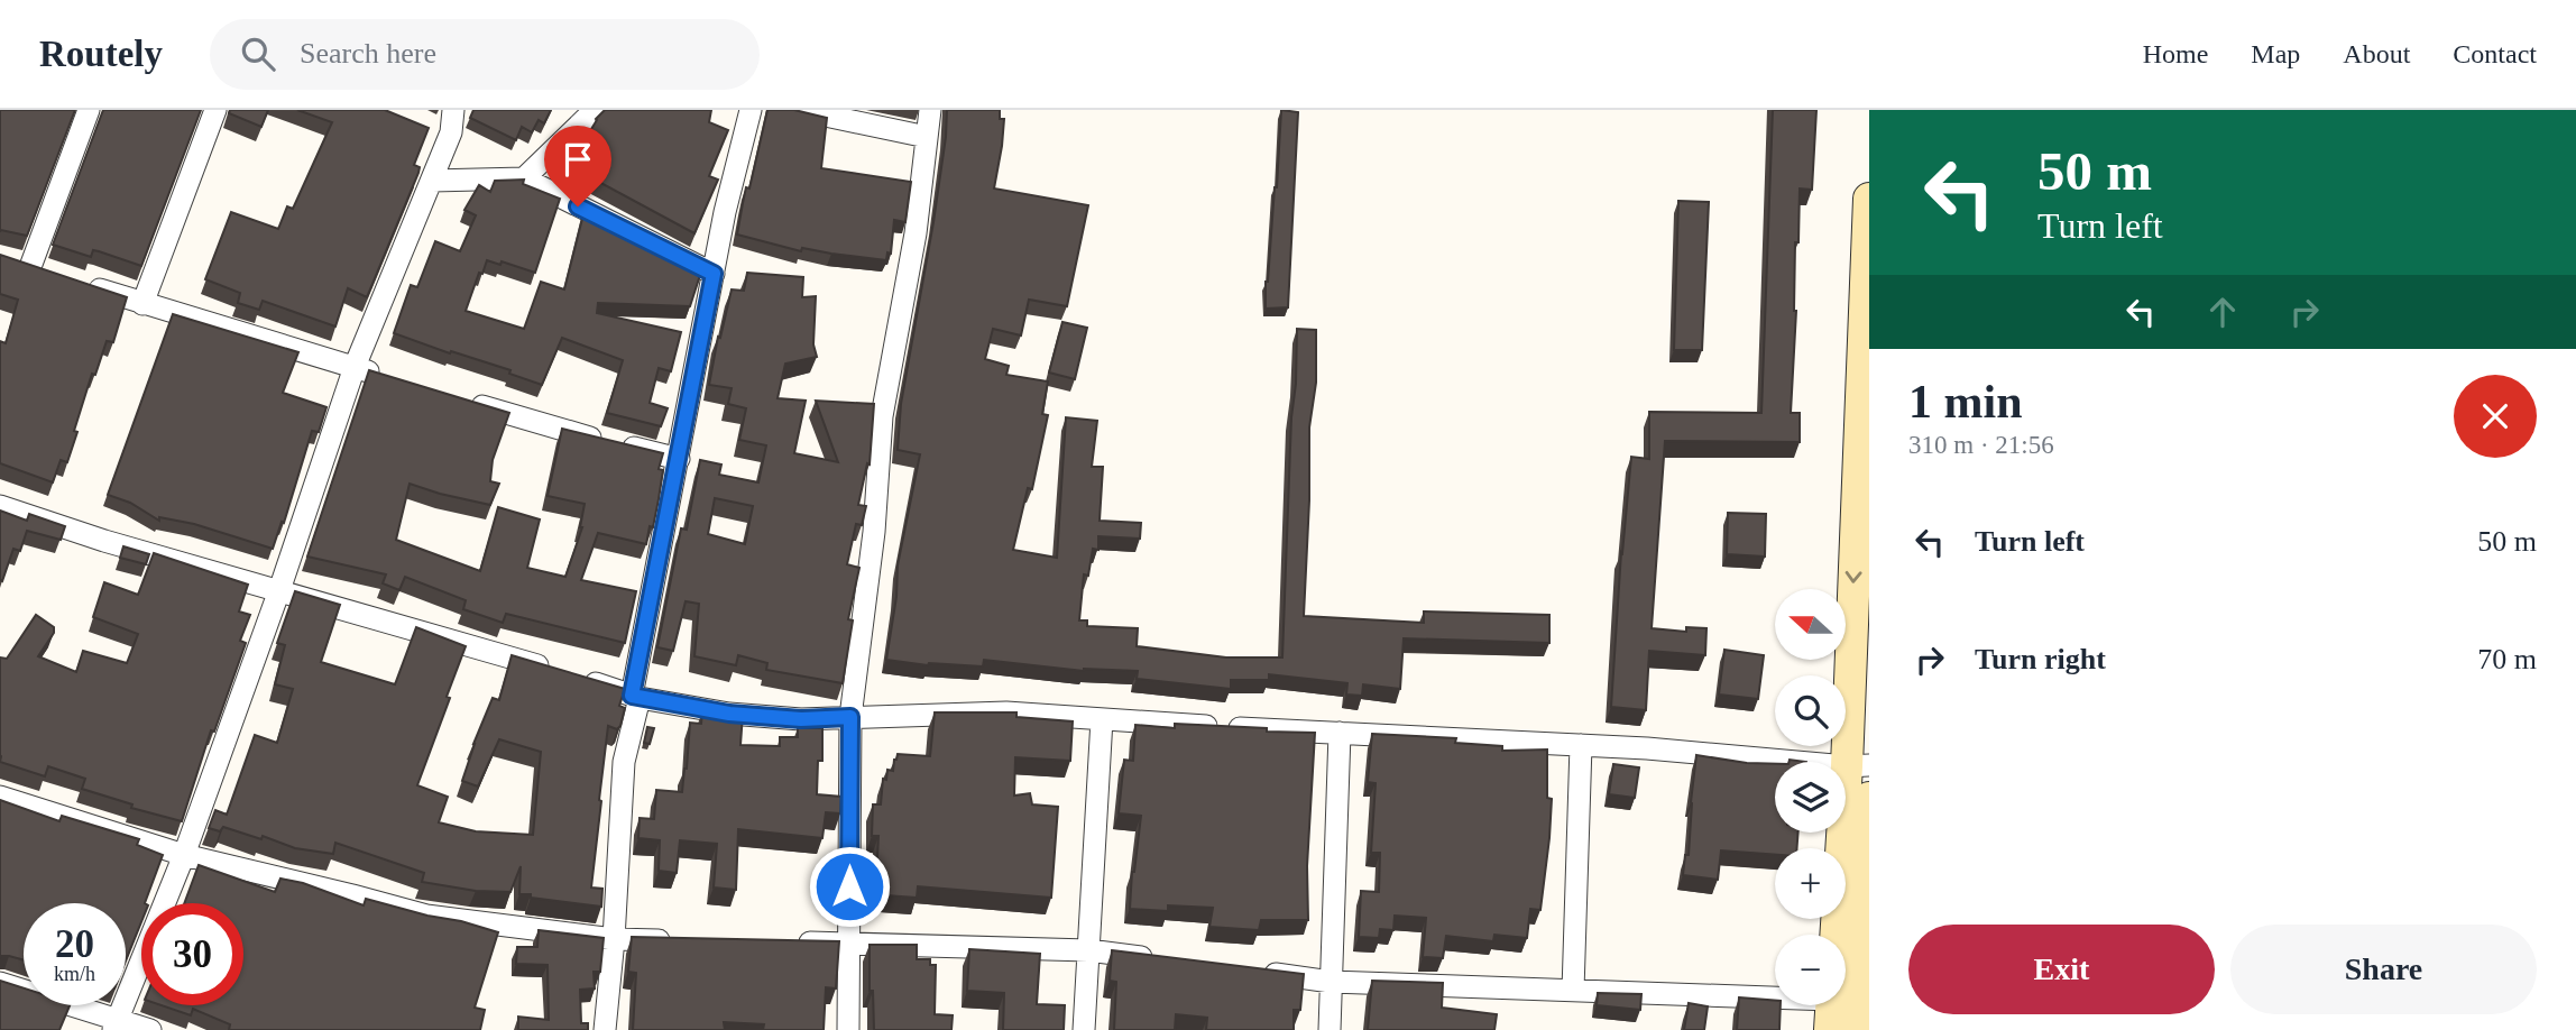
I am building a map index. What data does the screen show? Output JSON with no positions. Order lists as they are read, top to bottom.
{
  "north": "left",
  "page": {
    "header": "Routely",
    "search": "Search here",
    "nav": [
      "Home",
      "Map",
      "About",
      "Contact"
    ],
    "turn": ["50 m", "Turn left"],
    "heading": ["1 min", "310 m · 21:56"],
    "list": [
      {
        "name": "Turn left",
        "value": "50 m"
      },
      {
        "name": "Turn right",
        "value": "70 m"
      }
    ],
    "map_buttons": ["+", "−"],
    "speed": "20 km/h",
    "limit": "30",
    "buttons": ["Exit", "Share"]
  }
}
